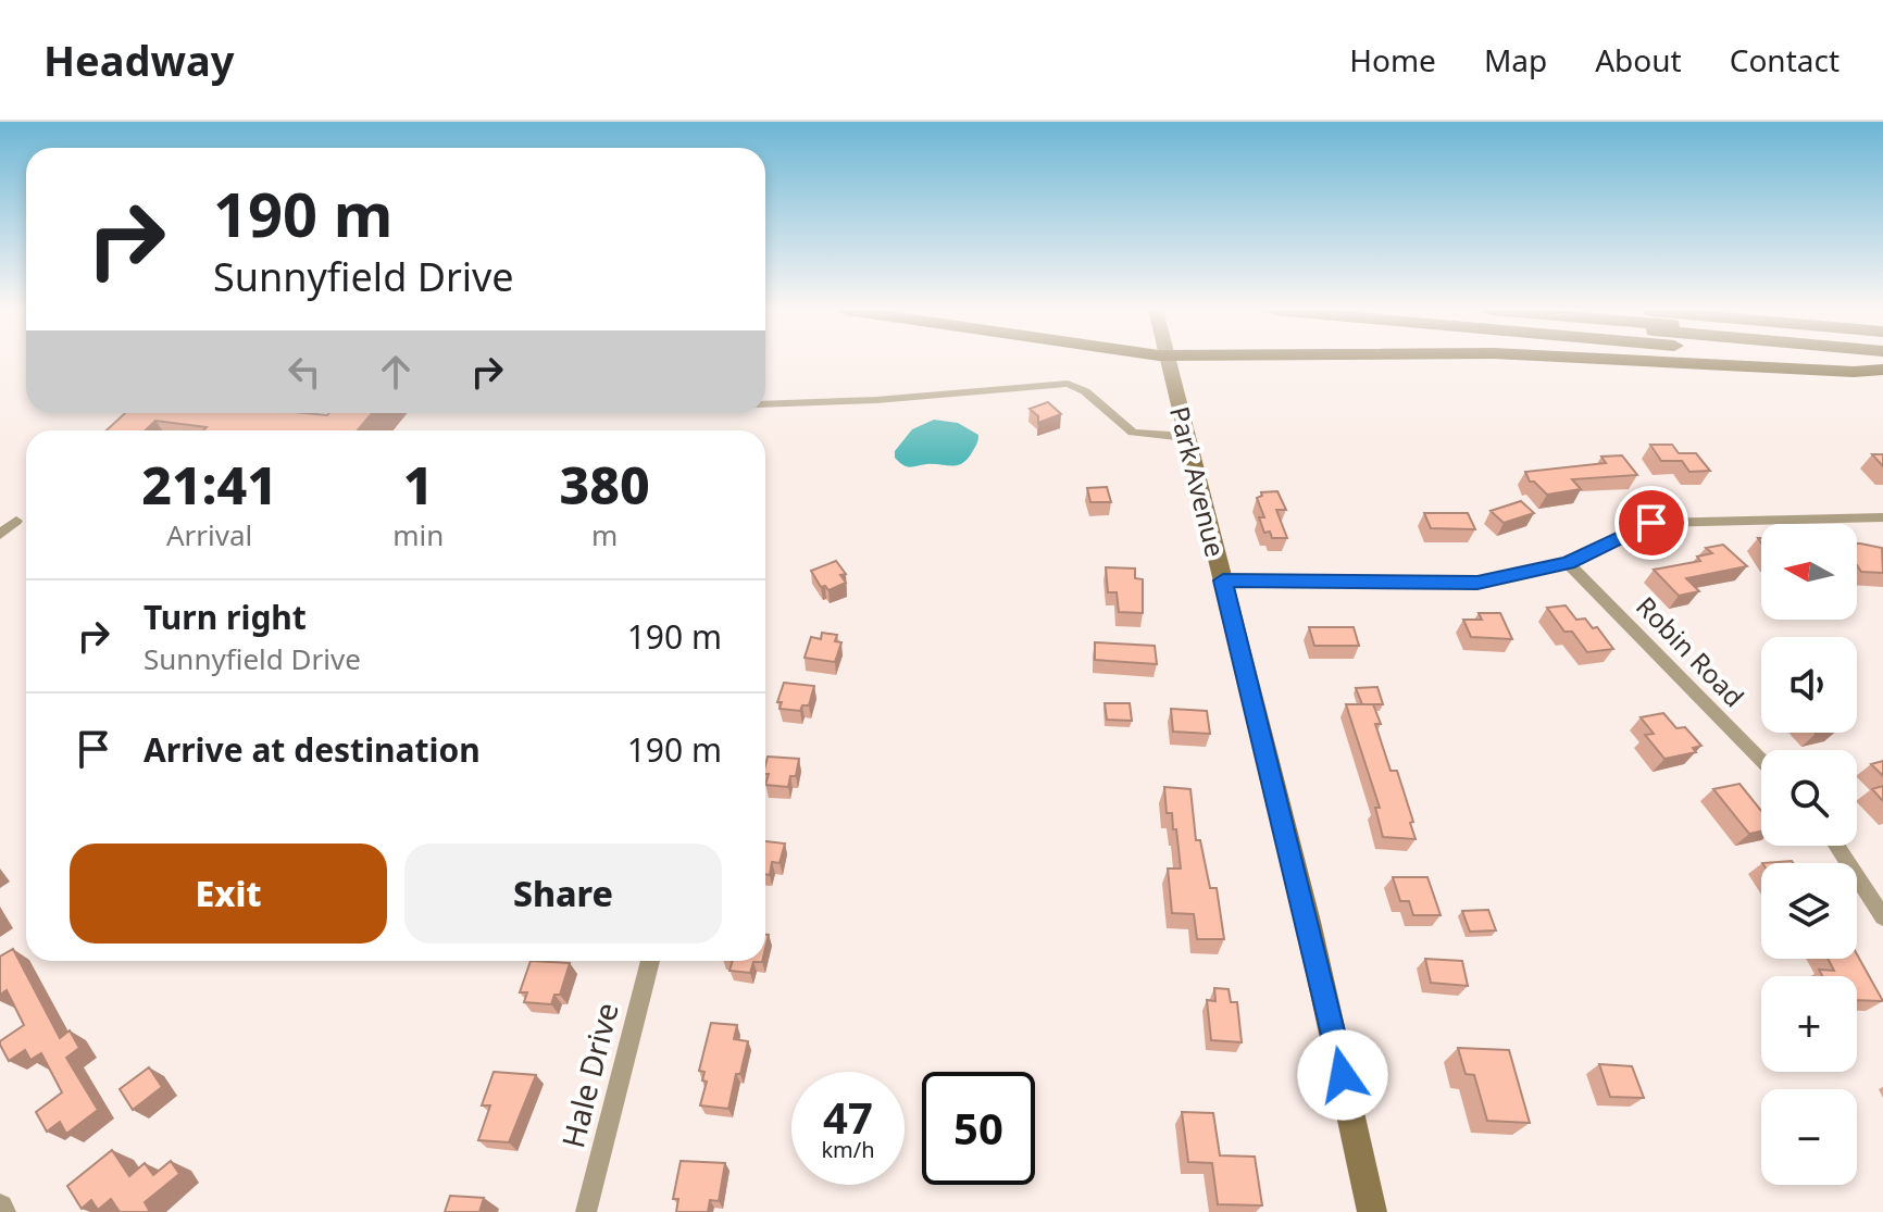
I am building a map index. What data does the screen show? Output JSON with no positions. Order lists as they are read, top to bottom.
{
  "streets": {
    "main road": ["Park Avenue"],
    "street": ["Robin Road", "Hale Drive"]
  },
  "north": "left",
  "page": {
    "header": "Headway",
    "nav": [
      "Home",
      "Map",
      "About",
      "Contact"
    ],
    "turn": ["190 m", "Sunnyfield Drive"],
    "eta": [
      "21:41",
      "Arrival",
      "1",
      "min",
      "380",
      "m"
    ],
    "map_buttons": ["+", "−"],
    "list": [
      {
        "name": "Turn right",
        "note": "Sunnyfield Drive",
        "value": "190 m"
      },
      {
        "name": "Arrive at destination",
        "value": "190 m"
      }
    ],
    "buttons": ["Exit", "Share"],
    "speed": "47 km/h",
    "limit": "50"
  }
}
